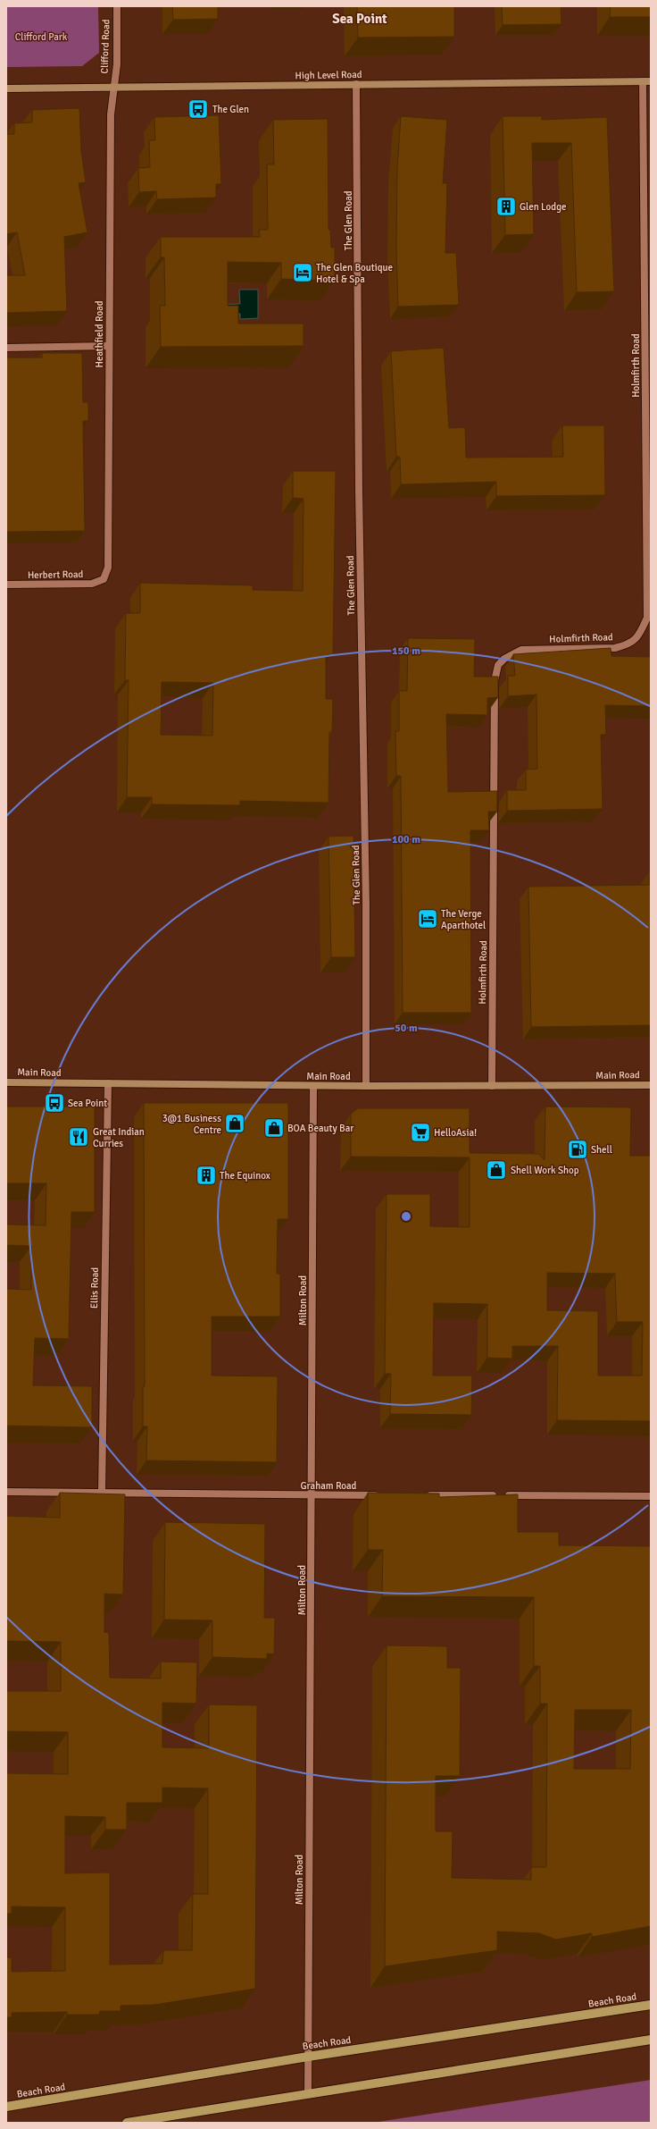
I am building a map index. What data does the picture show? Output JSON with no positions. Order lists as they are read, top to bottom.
{
  "streets": {
    "main road": ["High Level Road", "Main Road", "Beach Road"],
    "street": [
      "Clifford Road",
      "The Glen Road",
      "Heathfield Road",
      "Holmfirth Road",
      "Herbert Road",
      "Ellis Road",
      "Milton Road",
      "Graham Road"
    ]
  },
  "crossings": [
    ["Clifford Road", "High Level Road"],
    ["Clifford Road", "Heathfield Road"],
    ["High Level Road", "The Glen Road"],
    ["High Level Road", "Heathfield Road"],
    ["High Level Road", "Holmfirth Road"],
    ["The Glen Road", "Main Road"],
    ["Heathfield Road", "Herbert Road"],
    ["Holmfirth Road", "Main Road"],
    ["Main Road", "Ellis Road"],
    ["Main Road", "Milton Road"],
    ["Ellis Road", "Graham Road"],
    ["Milton Road", "Graham Road"],
    ["Milton Road", "Beach Road"]
  ],
  "districts": ["Sea Point"],
  "parks": ["Clifford Park"],
  "places": {
    "bus stop": ["The Glen", "Sea Point"],
    "building": ["Glen Lodge", "The Equinox"],
    "hotel": ["The Glen Boutique Hotel & Spa", "The Verge Aparthotel"],
    "shop": ["3@1 Business Centre", "BOA Beauty Bar", "Shell Work Shop"],
    "supermarket": ["HelloAsia!"],
    "restaurant": ["Great Indian Curries"],
    "fuel station": ["Shell"]
  },
  "rings": ["150 m", "100 m", "50 m"]
}
